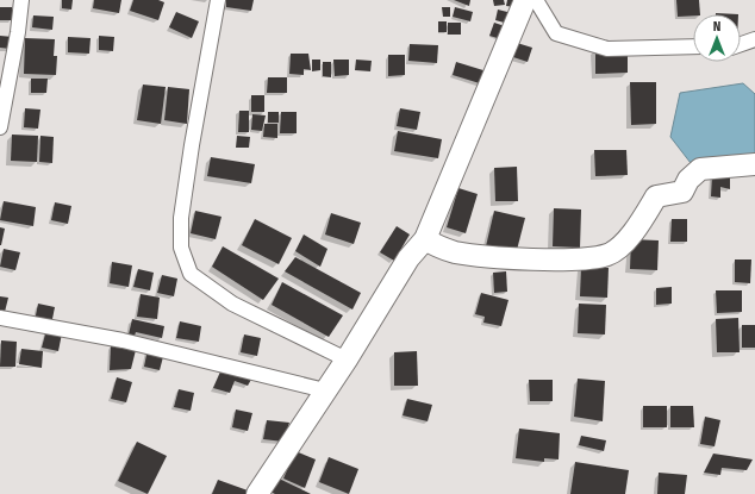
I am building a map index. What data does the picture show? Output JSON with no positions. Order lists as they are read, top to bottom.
{
  "north": "top"
}
